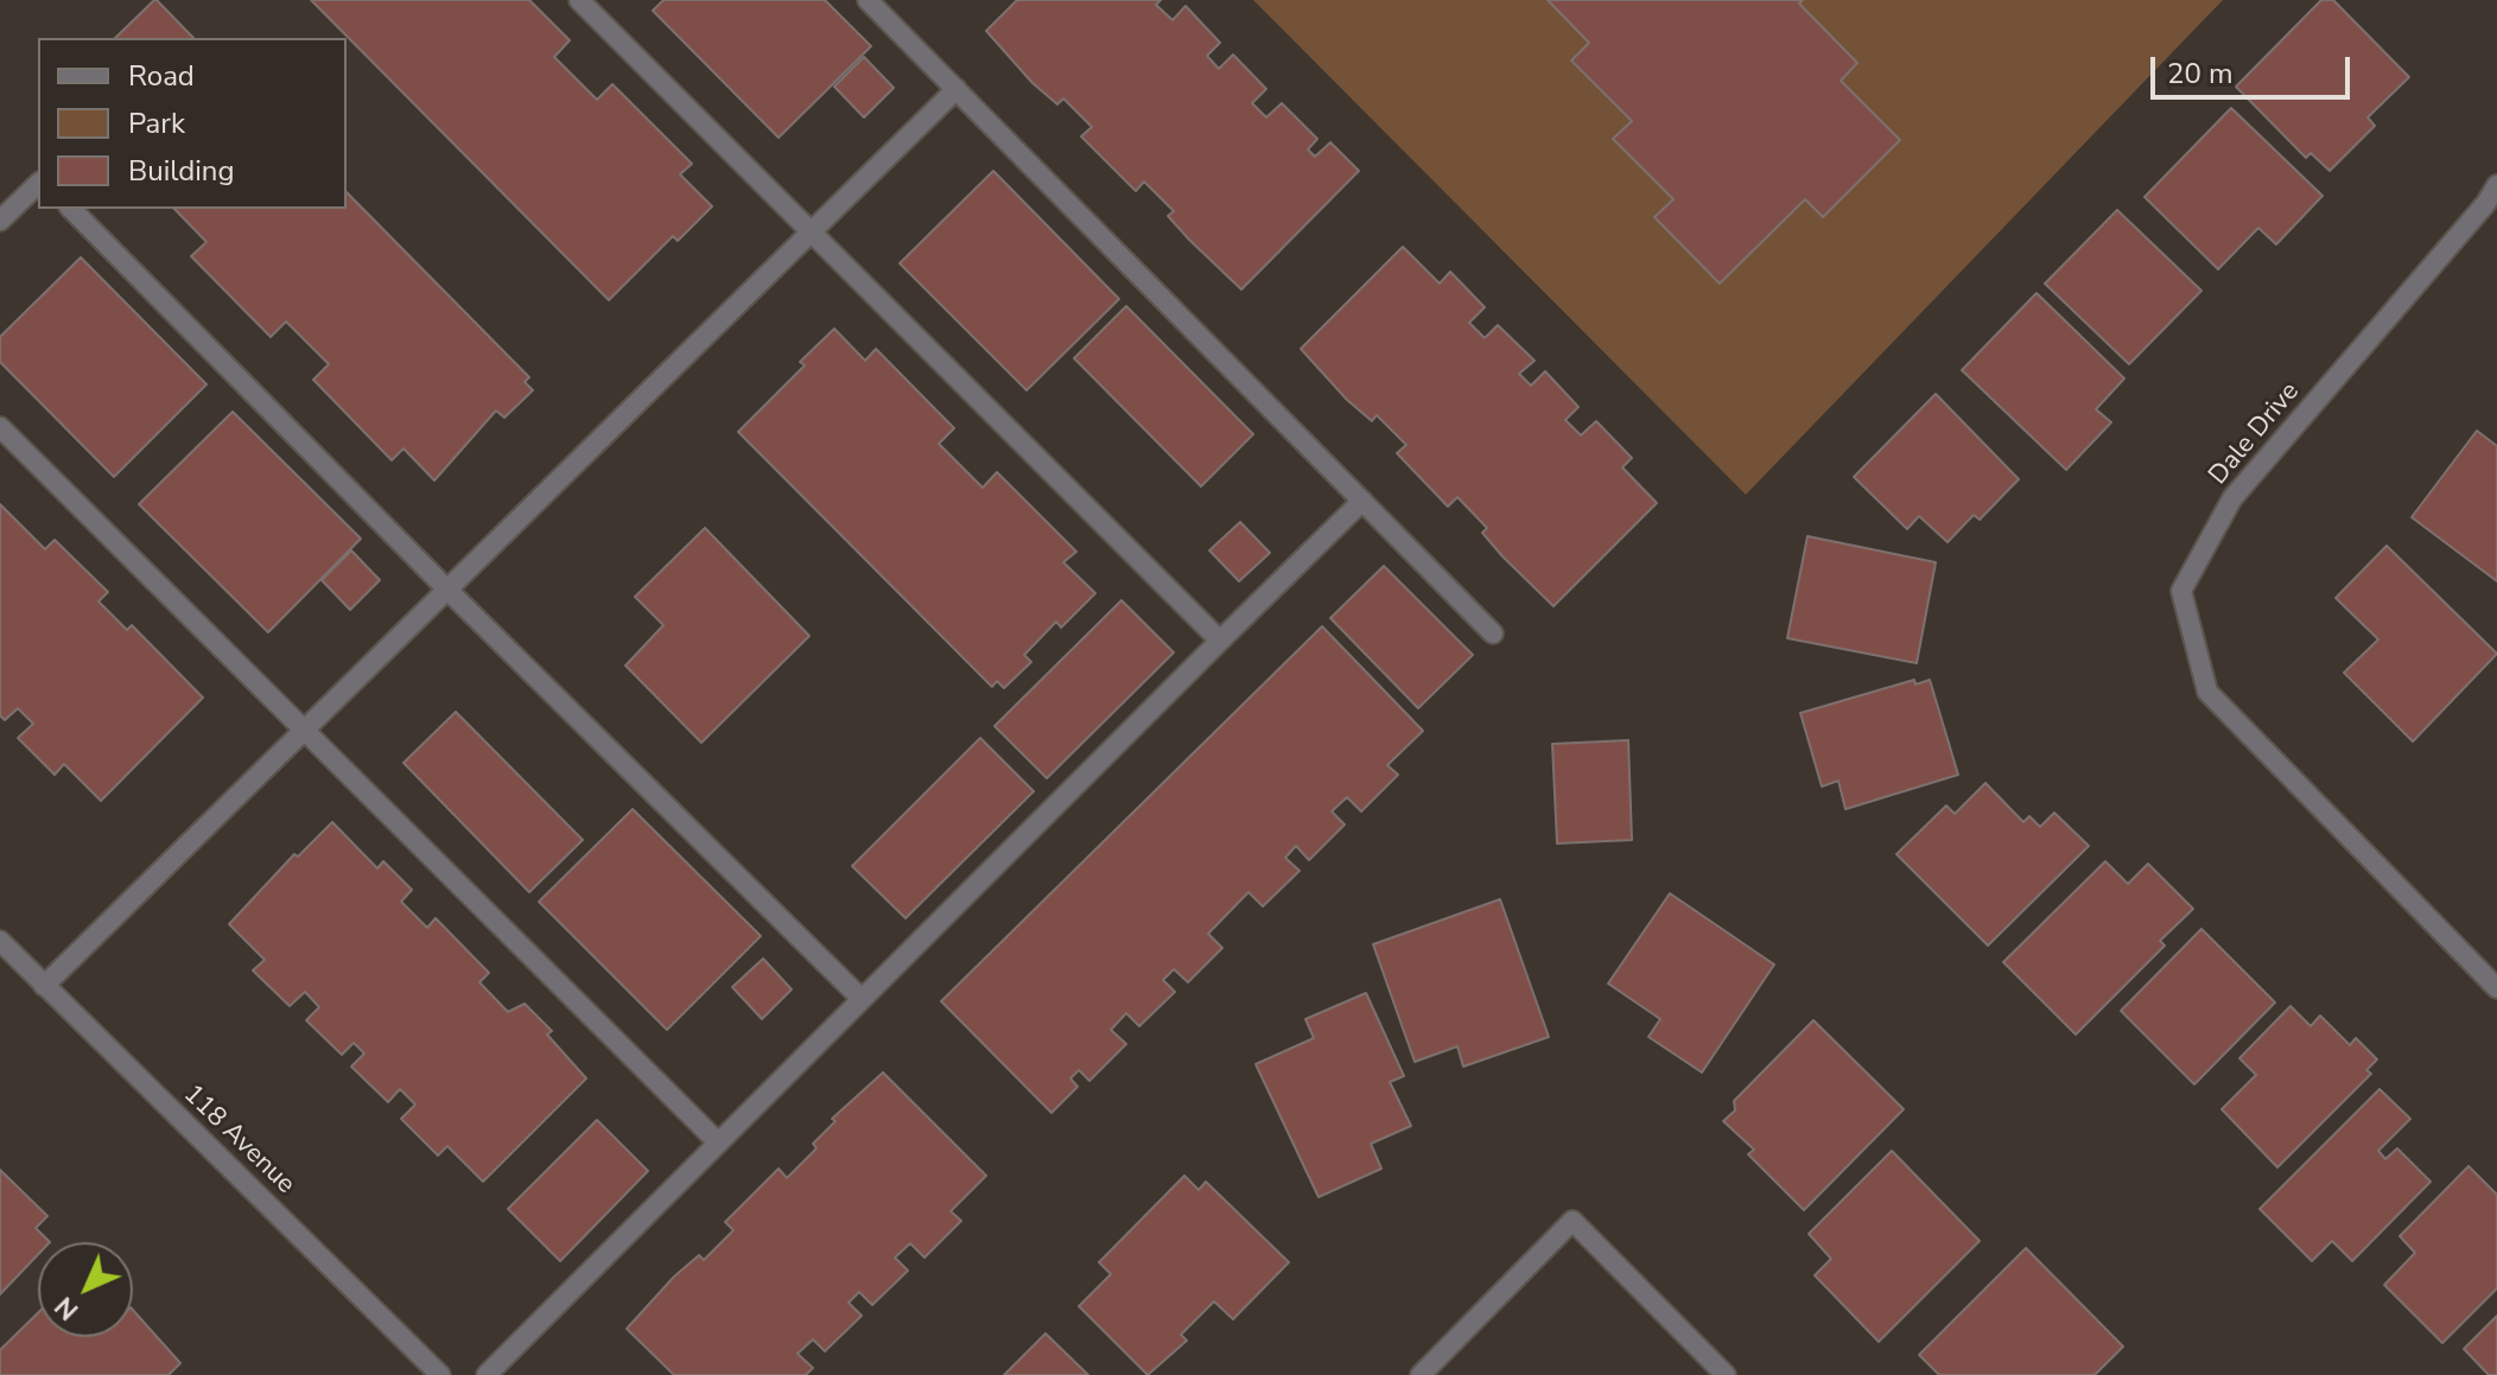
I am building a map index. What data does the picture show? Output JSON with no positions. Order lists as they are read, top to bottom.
{
  "streets": {
    "street": ["Dale Drive", "118 Avenue"]
  },
  "legend": ["Road", "Park", "Building"],
  "scale_bar": "20 m",
  "north": "bottom left"
}
